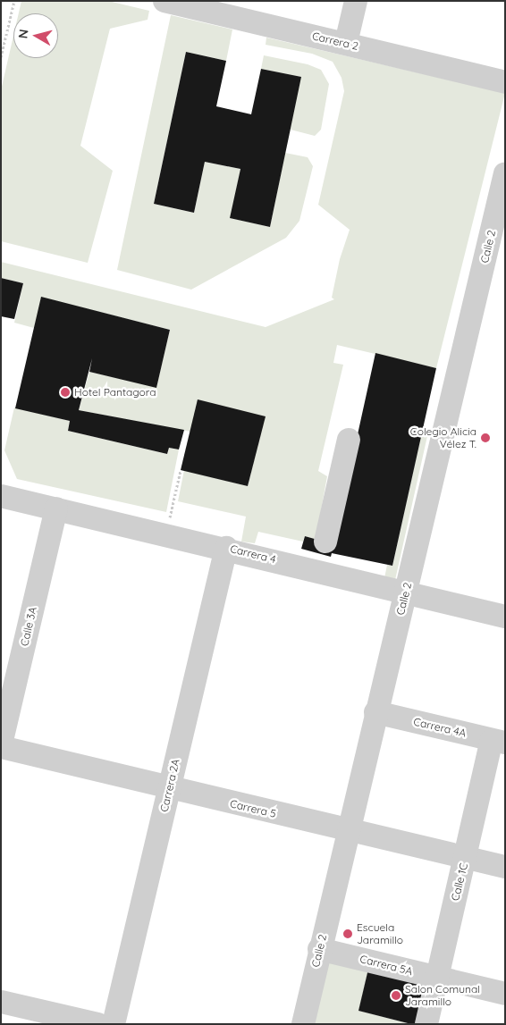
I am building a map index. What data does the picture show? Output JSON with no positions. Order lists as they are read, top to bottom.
{
  "streets": {
    "street": [
      "Carrera 2",
      "Calle 2",
      "Carrera 4",
      "Calle 3A",
      "Carrera 4A",
      "Carrera 2A",
      "Carrera 5",
      "Calle 1C",
      "Carrera 5A"
    ]
  },
  "crossings": [
    ["Calle 2", "Carrera 4"],
    ["Calle 2", "Carrera 4A"],
    ["Calle 2", "Carrera 5"],
    ["Calle 2", "Carrera 5A"],
    ["Carrera 4", "Calle 3A"],
    ["Carrera 4", "Carrera 2A"],
    ["Calle 3A", "Carrera 5"],
    ["Carrera 4A", "Calle 1C"],
    ["Carrera 2A", "Carrera 5"],
    ["Carrera 5", "Calle 1C"],
    ["Calle 1C", "Carrera 5A"]
  ],
  "places": [
    "Hotel Pantagora",
    "Colegio Alicia Vélez T.",
    "Escuela Jaramillo",
    "Salon Comunal Jaramillo"
  ],
  "north": "left"
}
